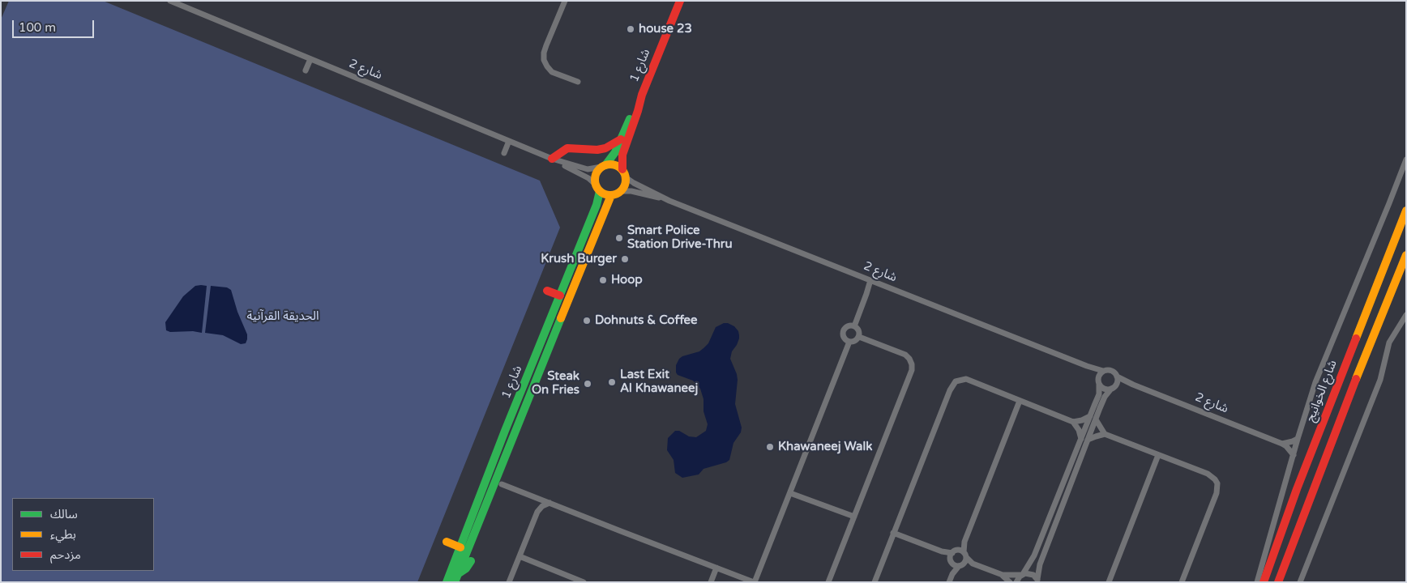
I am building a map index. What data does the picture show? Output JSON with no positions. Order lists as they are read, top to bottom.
{
  "streets": {
    "main road": ["شارع 1", "شارع الخوانيج"],
    "street": ["شارع 2"]
  },
  "crossings": [
    ["شارع 1", "شارع 2"]
  ],
  "parks": ["الحديقة القرآنية"],
  "places": [
    "house 23",
    "Smart Police Station Drive-Thru",
    "Krush Burger",
    "Hoop",
    "Dohnuts & Coffee",
    "Last Exit Al Khawaneej",
    "Steak On Fries",
    "Khawaneej Walk"
  ],
  "legend": ["سالك", "بطيء", "مزدحم"],
  "scale_bar": "100 m"
}
